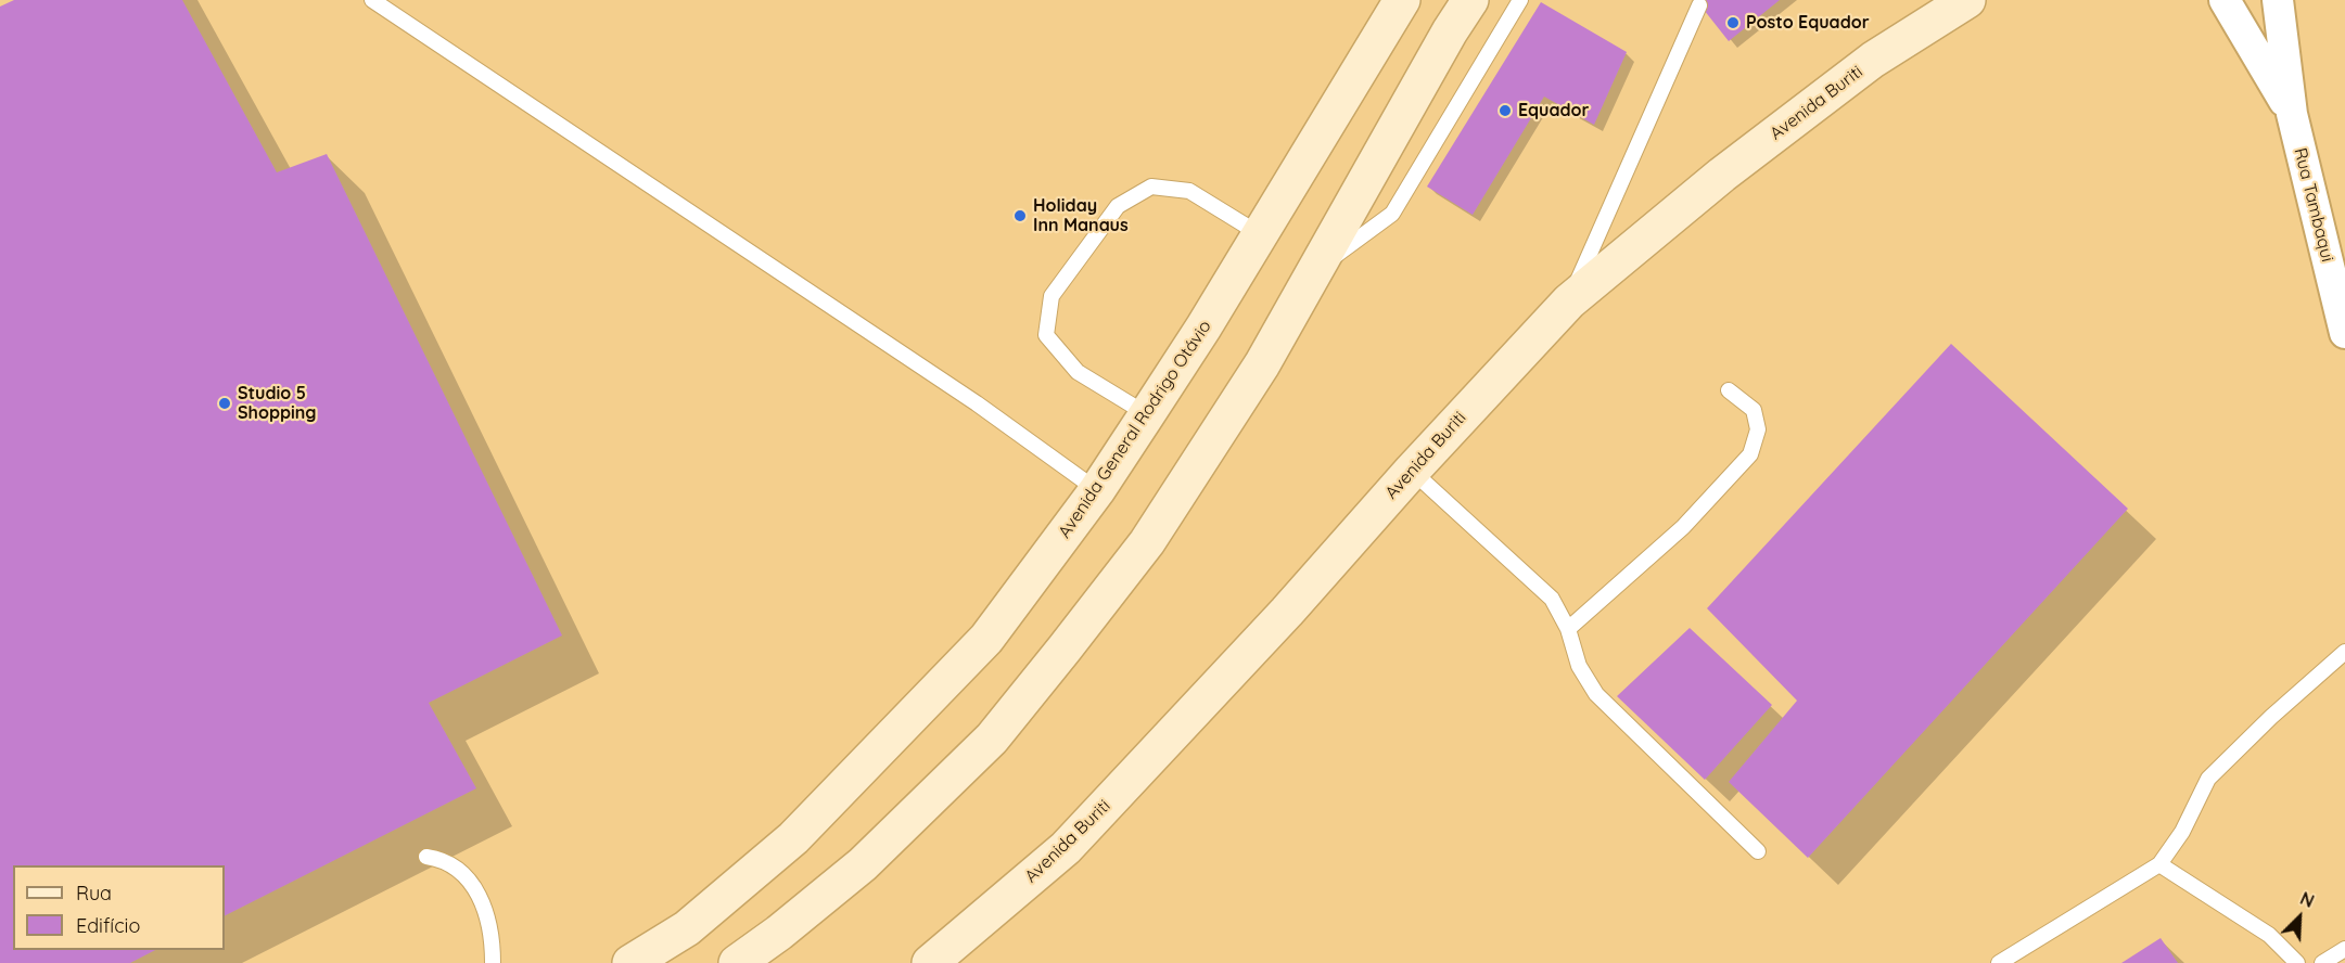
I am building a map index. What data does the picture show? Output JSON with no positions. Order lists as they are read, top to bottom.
{
  "streets": {
    "main road": ["Avenida Buriti", "Avenida General Rodrigo Otávio"],
    "street": ["Rua Tambaqui"]
  },
  "places": [
    "Posto Equador",
    "Equador",
    "Holiday Inn Manaus",
    "Studio 5 Shopping"
  ],
  "legend": ["Rua", "Edifício"],
  "north": "top right"
}
